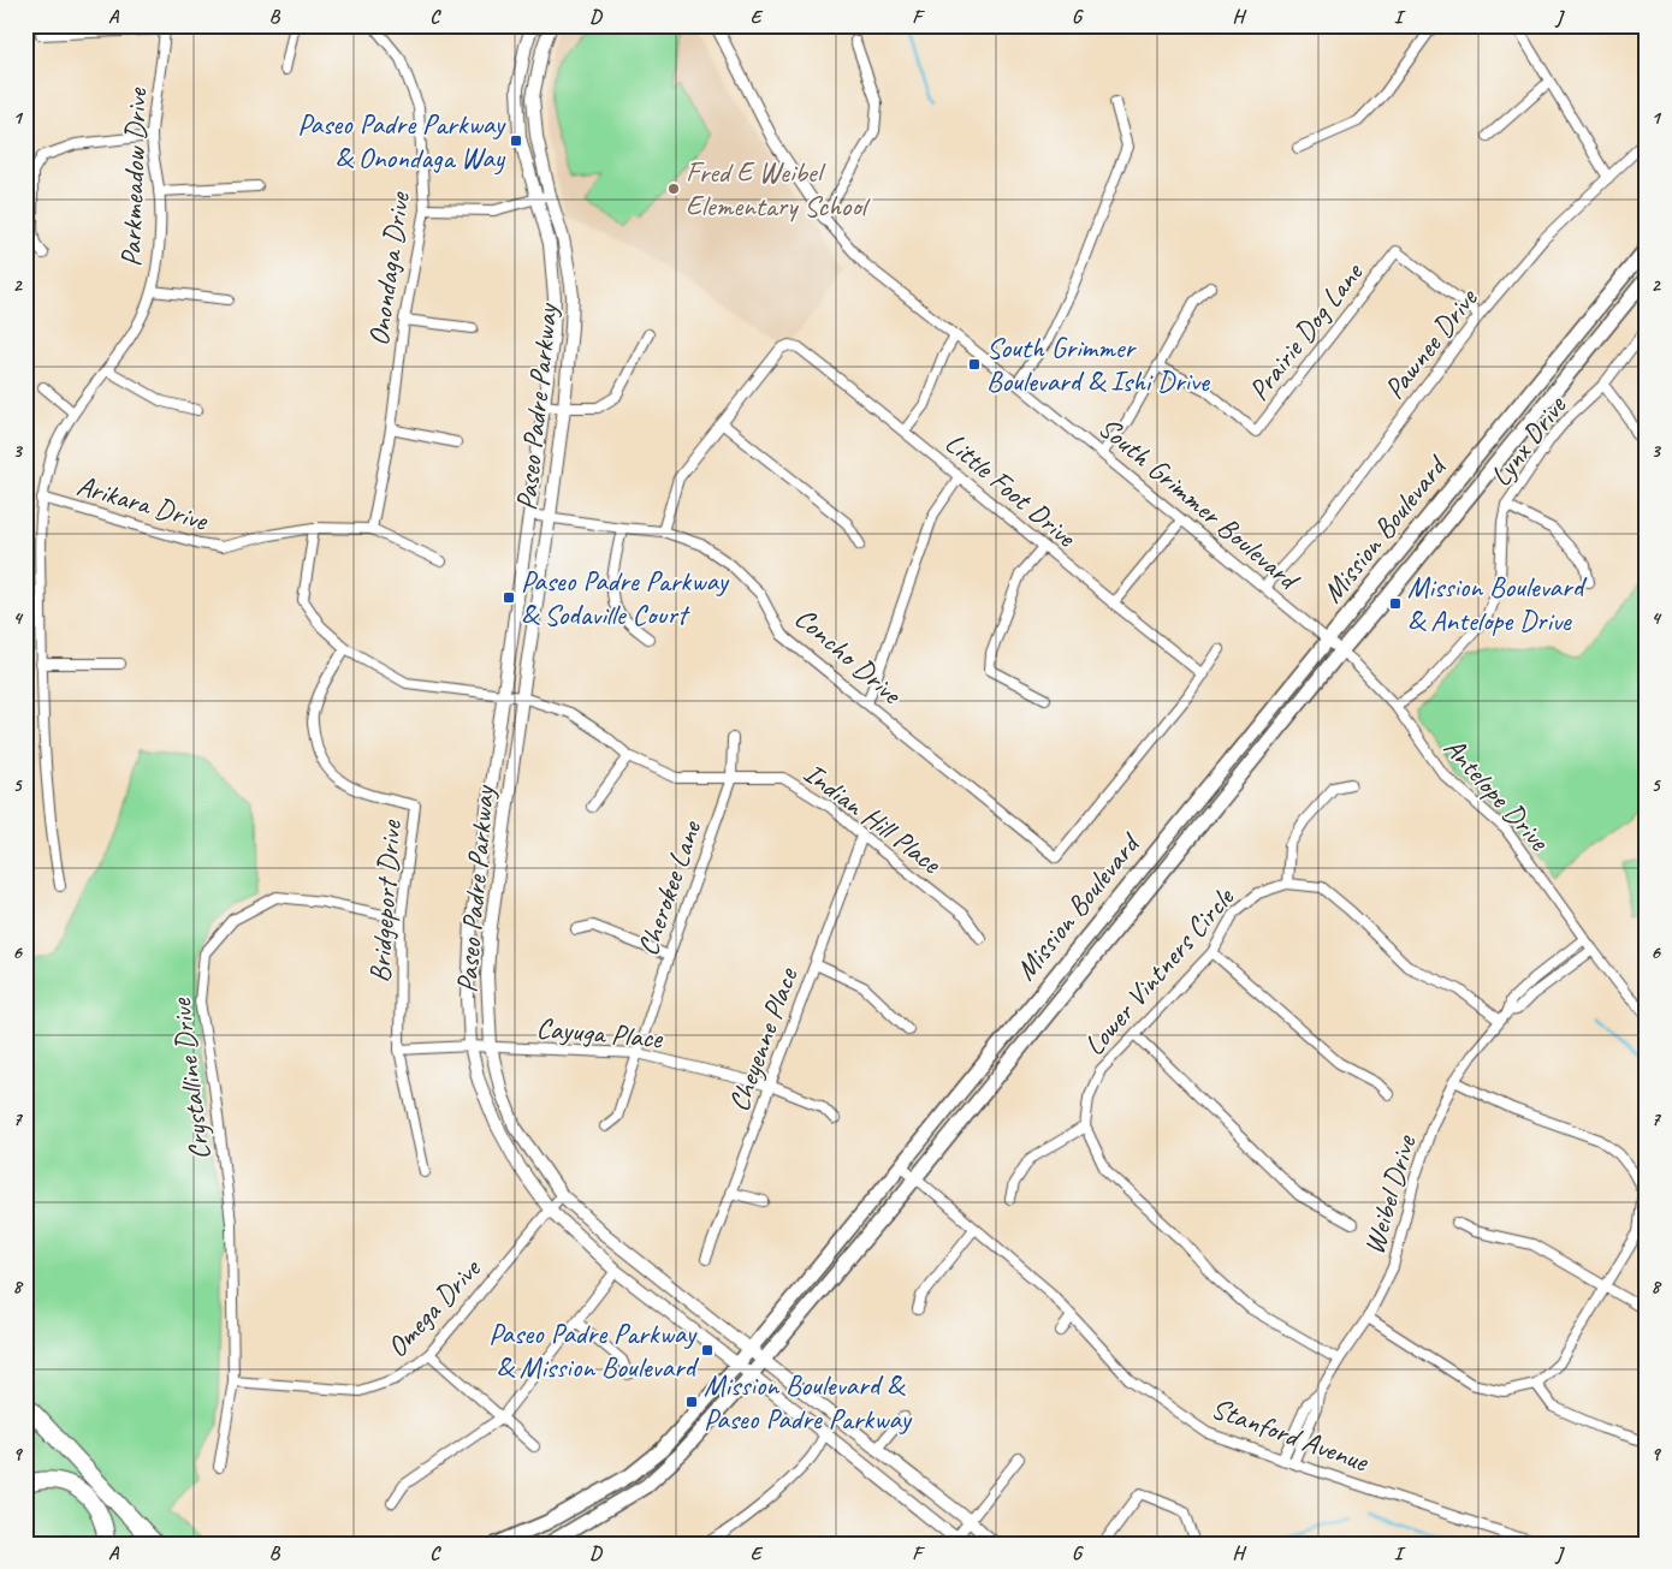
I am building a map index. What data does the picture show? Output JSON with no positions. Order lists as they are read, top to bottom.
{
  "streets": {
    "main road": ["Paseo Padre Parkway", "Mission Boulevard"],
    "street": [
      "Parkmeadow Drive",
      "Onondaga Drive",
      "Prairie Dog Lane",
      "Pawnee Drive",
      "Lynx Drive",
      "Little Foot Drive",
      "Arikara Drive",
      "South Grimmer Boulevard",
      "Concho Drive",
      "Antelope Drive",
      "Indian Hill Place",
      "Cherokee Lane",
      "Bridgeport Drive",
      "Lower Vintners Circle",
      "Cayuga Place",
      "Cheyenne Place",
      "Crystalline Drive",
      "Weibel Drive",
      "Omega Drive",
      "Stanford Avenue"
    ]
  },
  "crossings": [
    ["Parkmeadow Drive", "Arikara Drive"],
    ["Onondaga Drive", "Arikara Drive"],
    ["Prairie Dog Lane", "Pawnee Drive"],
    ["Pawnee Drive", "South Grimmer Boulevard"],
    ["Paseo Padre Parkway", "Mission Boulevard"],
    ["Paseo Padre Parkway", "Concho Drive"],
    ["Paseo Padre Parkway", "Indian Hill Place"],
    ["Paseo Padre Parkway", "Cayuga Place"],
    ["Paseo Padre Parkway", "Omega Drive"],
    ["Lynx Drive", "Antelope Drive"],
    ["Little Foot Drive", "Concho Drive"],
    ["Arikara Drive", "Indian Hill Place"],
    ["South Grimmer Boulevard", "Mission Boulevard"],
    ["South Grimmer Boulevard", "Antelope Drive"],
    ["Mission Boulevard", "Antelope Drive"],
    ["Mission Boulevard", "Stanford Avenue"],
    ["Antelope Drive", "Weibel Drive"],
    ["Indian Hill Place", "Cherokee Lane"],
    ["Indian Hill Place", "Bridgeport Drive"],
    ["Indian Hill Place", "Cheyenne Place"],
    ["Cherokee Lane", "Cayuga Place"],
    ["Bridgeport Drive", "Cayuga Place"],
    ["Bridgeport Drive", "Crystalline Drive"],
    ["Lower Vintners Circle", "Weibel Drive"],
    ["Cayuga Place", "Cheyenne Place"],
    ["Crystalline Drive", "Omega Drive"],
    ["Weibel Drive", "Stanford Avenue"]
  ],
  "places": {
    "transit": [
      "Paseo Padre Parkway & Onondaga Way",
      "South Grimmer Boulevard & Ishi Drive",
      "Paseo Padre Parkway & Sodaville Court",
      "Mission Boulevard & Antelope Drive",
      "Paseo Padre Parkway & Mission Boulevard",
      "Mission Boulevard & Paseo Padre Parkway"
    ],
    "other": ["Fred E Weibel Elementary School"]
  },
  "grid": {
    "columns": [
      "A",
      "B",
      "C",
      "D",
      "E",
      "F",
      "G",
      "H",
      "I",
      "J"
    ],
    "rows": [
      "1",
      "2",
      "3",
      "4",
      "5",
      "6",
      "7",
      "8",
      "9"
    ]
  }
}
